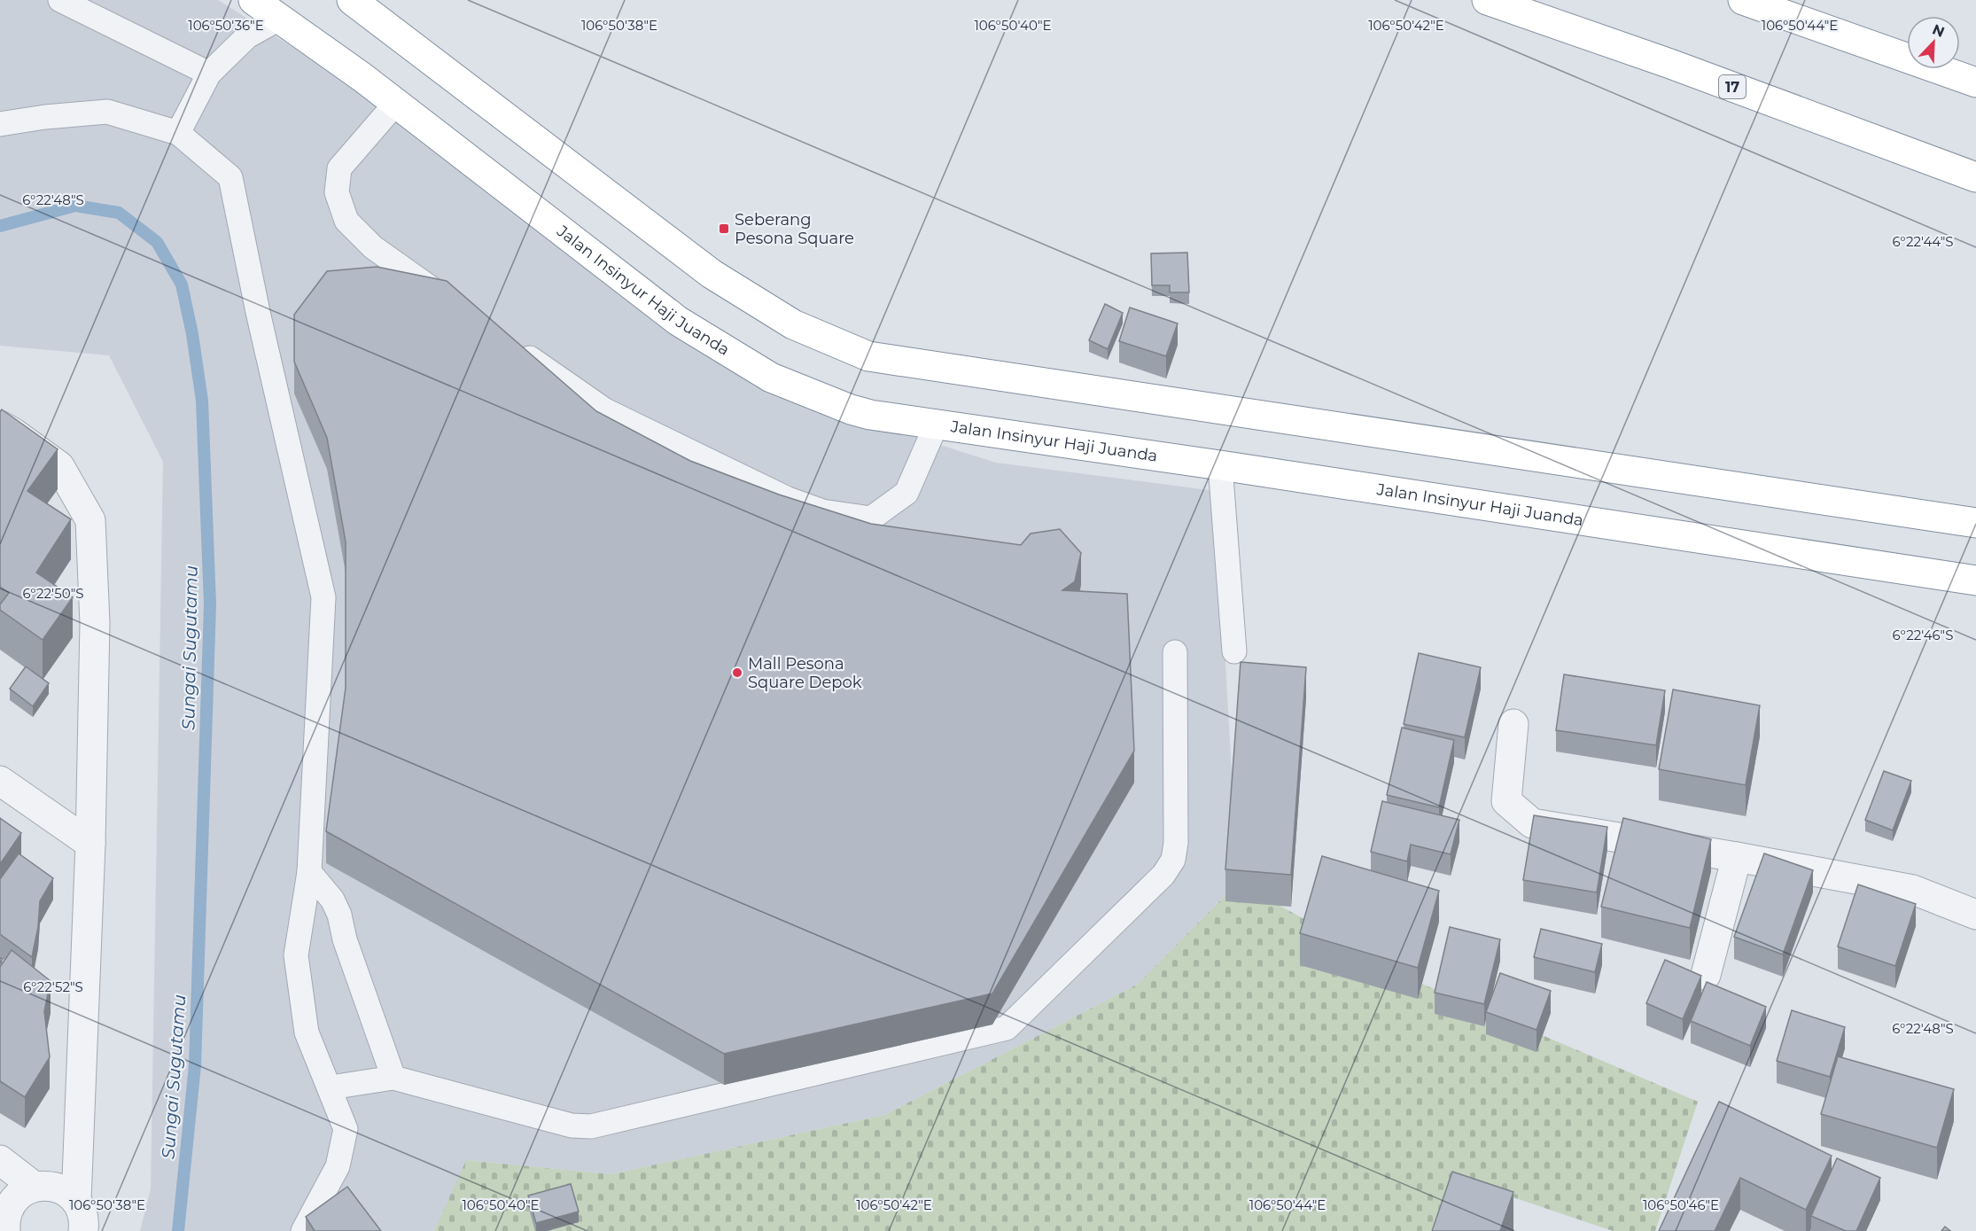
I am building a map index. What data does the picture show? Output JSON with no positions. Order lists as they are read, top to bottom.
{
  "streets": {
    "highway": ["17", "Jalan Insinyur Haji Juanda"]
  },
  "water": ["Sungai Sugutamu"],
  "places": {
    "transit": ["Seberang Pesona Square"],
    "other": ["Mall Pesona Square Depok"]
  },
  "north": "top right",
  "coordinates": [
    "106°50'36\"E",
    "106°50'38\"E",
    "106°50'40\"E",
    "106°50'42\"E",
    "106°50'44\"E",
    "6°22'48\"S",
    "6°22'44\"S",
    "6°22'50\"S",
    "6°22'46\"S",
    "6°22'52\"S",
    "106°50'46\"E"
  ]
}
